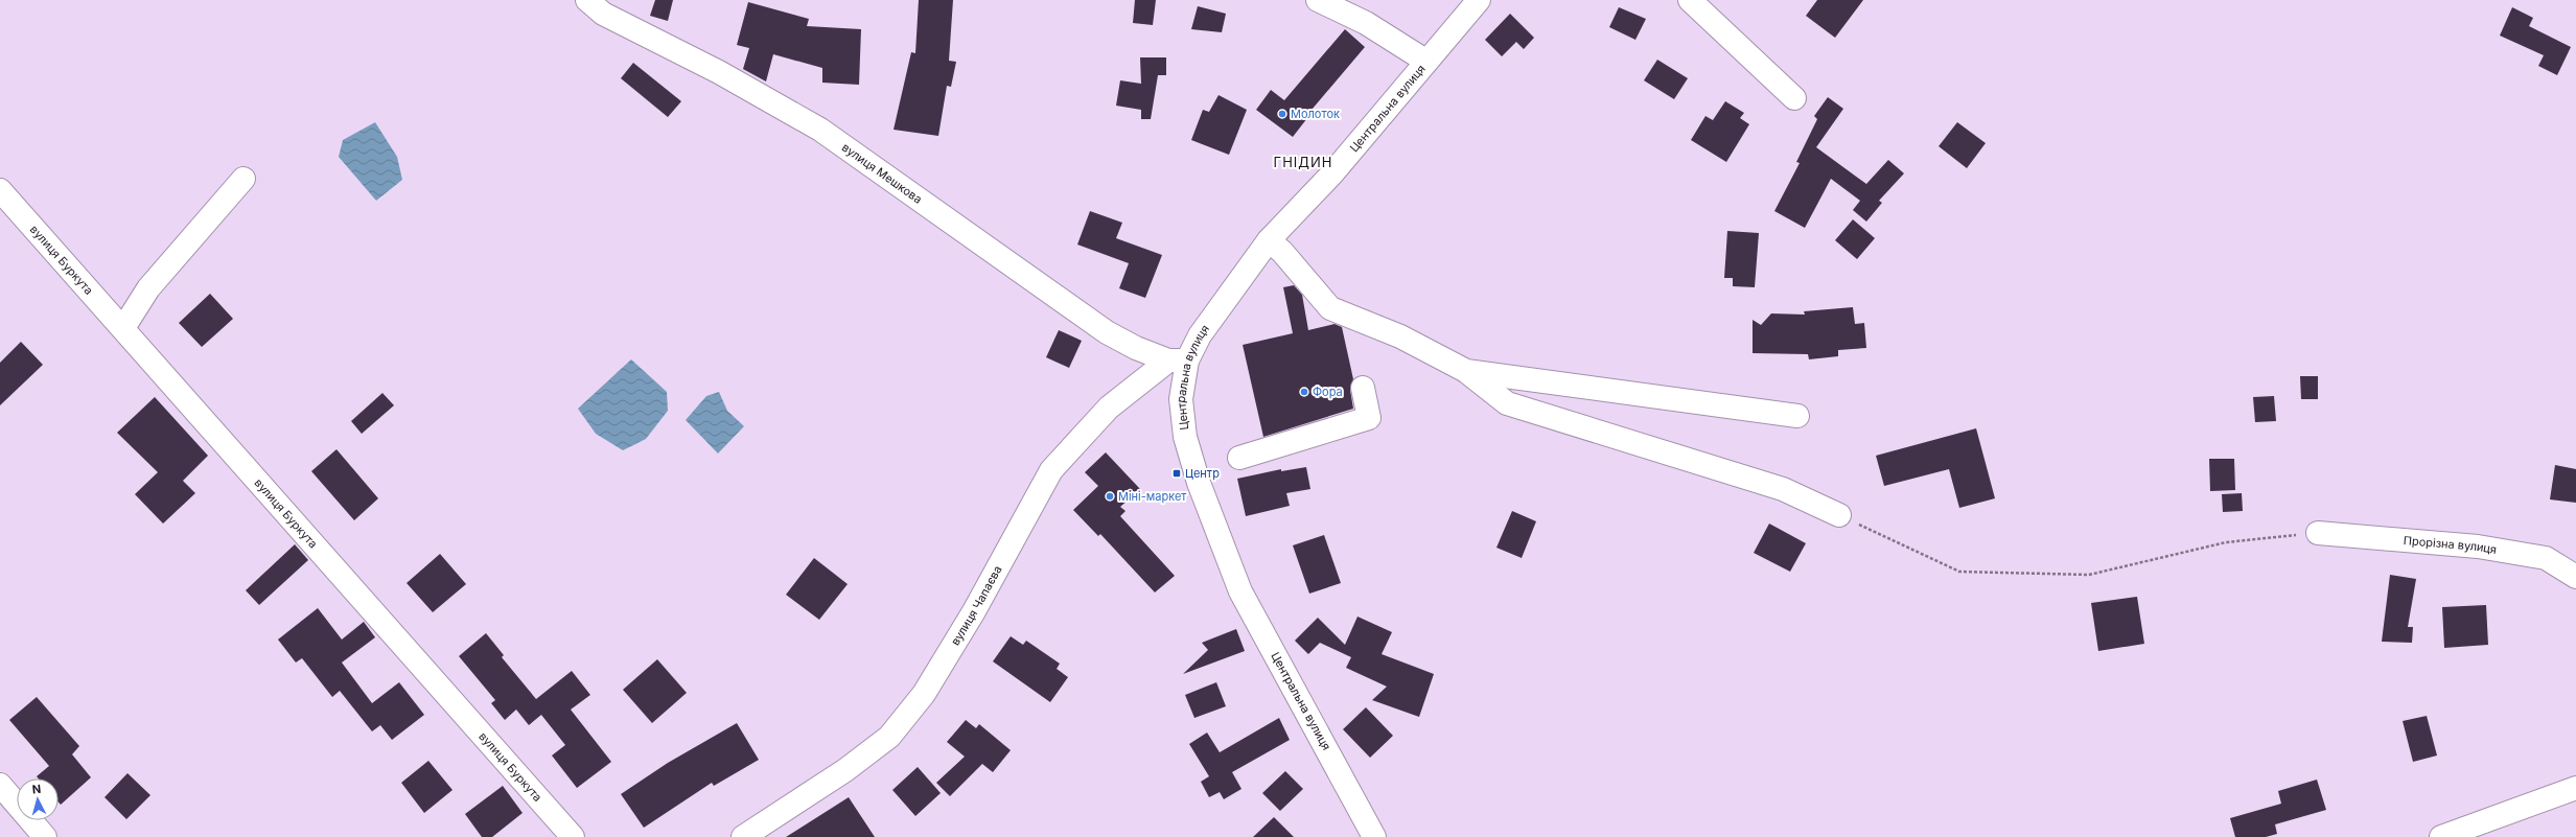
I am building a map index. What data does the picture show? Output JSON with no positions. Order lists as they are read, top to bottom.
{
  "streets": {
    "street": [
      "Центральна вулиця",
      "вулиця Мешкова",
      "вулиця Буркута",
      "Прорізна вулиця",
      "вулиця Чапаєва"
    ]
  },
  "crossings": [
    ["Центральна вулиця", "вулиця Мешкова"],
    ["Центральна вулиця", "вулиця Чапаєва"],
    ["вулиця Мешкова", "вулиця Чапаєва"]
  ],
  "districts": ["ГНІДИН"],
  "places": {
    "other": ["Молоток", "Фора", "Міні-маркет"],
    "transit": ["Центр"]
  },
  "north": "top"
}
